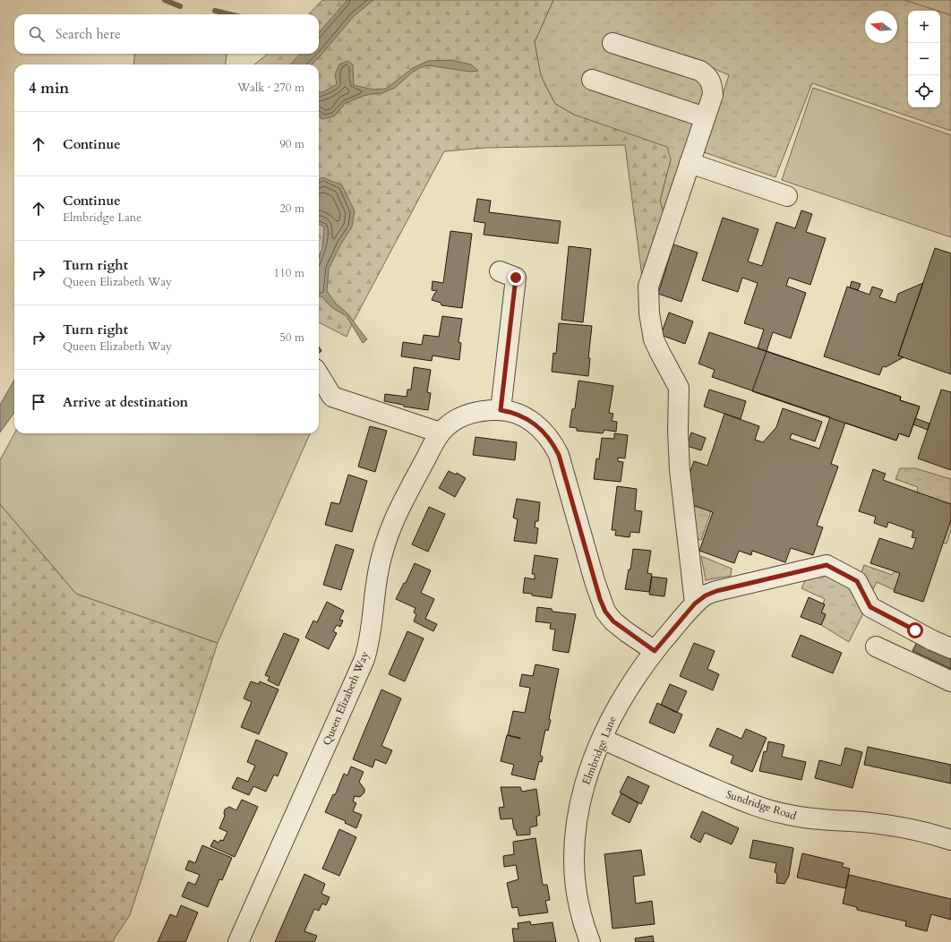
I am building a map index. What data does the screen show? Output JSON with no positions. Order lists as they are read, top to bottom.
{
  "streets": {
    "street": ["Queen Elizabeth Way", "Elmbridge Lane", "Sundridge Road"]
  },
  "crossings": [
    ["Queen Elizabeth Way", "Elmbridge Lane"],
    ["Elmbridge Lane", "Sundridge Road"]
  ],
  "north": "left",
  "page": {
    "map_buttons": ["+", "−"],
    "search": "Search here",
    "heading": ["4 min", "Walk · 270 m"],
    "list": [
      ["Continue", "90 m"],
      ["Continue", "Elmbridge Lane", "20 m"],
      ["Turn right", "Queen Elizabeth Way", "110 m"],
      ["Turn right", "Queen Elizabeth Way", "50 m"],
      "Arrive at destination"
    ]
  }
}
